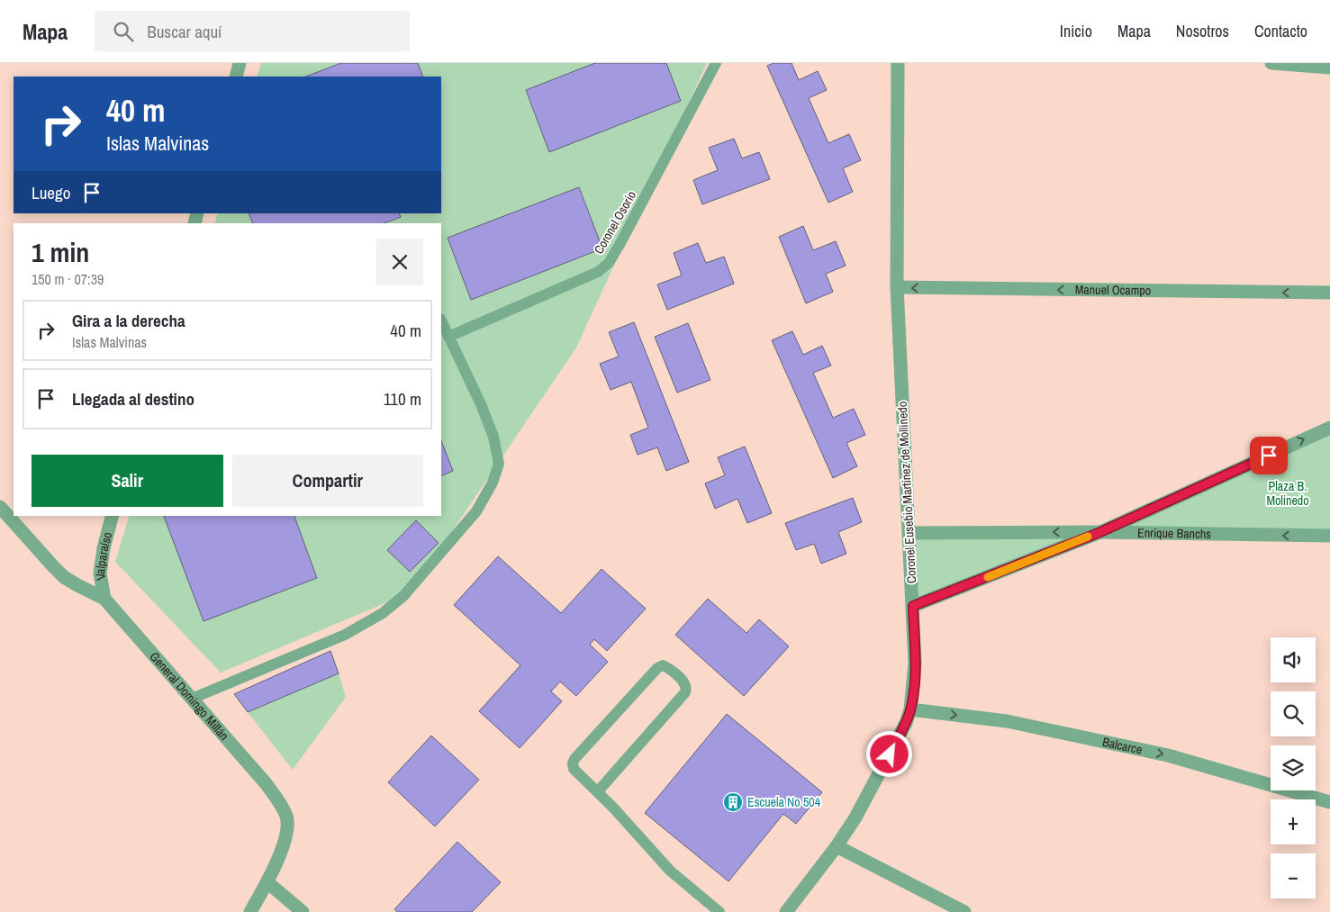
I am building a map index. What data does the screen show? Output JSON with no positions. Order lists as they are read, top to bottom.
{
  "streets": {
    "street": [
      "Manuel Ocampo",
      "Coronel Eusebio Martínez de Mollinedo",
      "Enrique Banchs",
      "Valparaíso",
      "General Domingo Millán",
      "Balcarce"
    ],
    "lane": ["Coronel Osorio"]
  },
  "crossings": [
    ["Manuel Ocampo", "Coronel Eusebio Martínez de Mollinedo"],
    ["Coronel Eusebio Martínez de Mollinedo", "Enrique Banchs"],
    ["Coronel Eusebio Martínez de Mollinedo", "Balcarce"],
    ["Valparaíso", "General Domingo Millán"]
  ],
  "one_way": ["Manuel Ocampo", "Balcarce"],
  "parks": ["Plaza B. Molinedo"],
  "places": {
    "building": ["Escuela No 504"]
  },
  "page": {
    "header": "Mapa",
    "search": "Buscar aquí",
    "nav": [
      "Inicio",
      "Mapa",
      "Nosotros",
      "Contacto"
    ],
    "turn": ["40 m", "Islas Malvinas"],
    "then": "Luego",
    "heading": ["1 min", "150 m · 07:39"],
    "list": [
      {
        "name": "Gira a la derecha",
        "note": "Islas Malvinas",
        "value": "40 m"
      },
      {
        "name": "Llegada al destino",
        "value": "110 m"
      }
    ],
    "buttons": ["Salir", "Compartir"],
    "map_buttons": ["+", "−"]
  }
}
